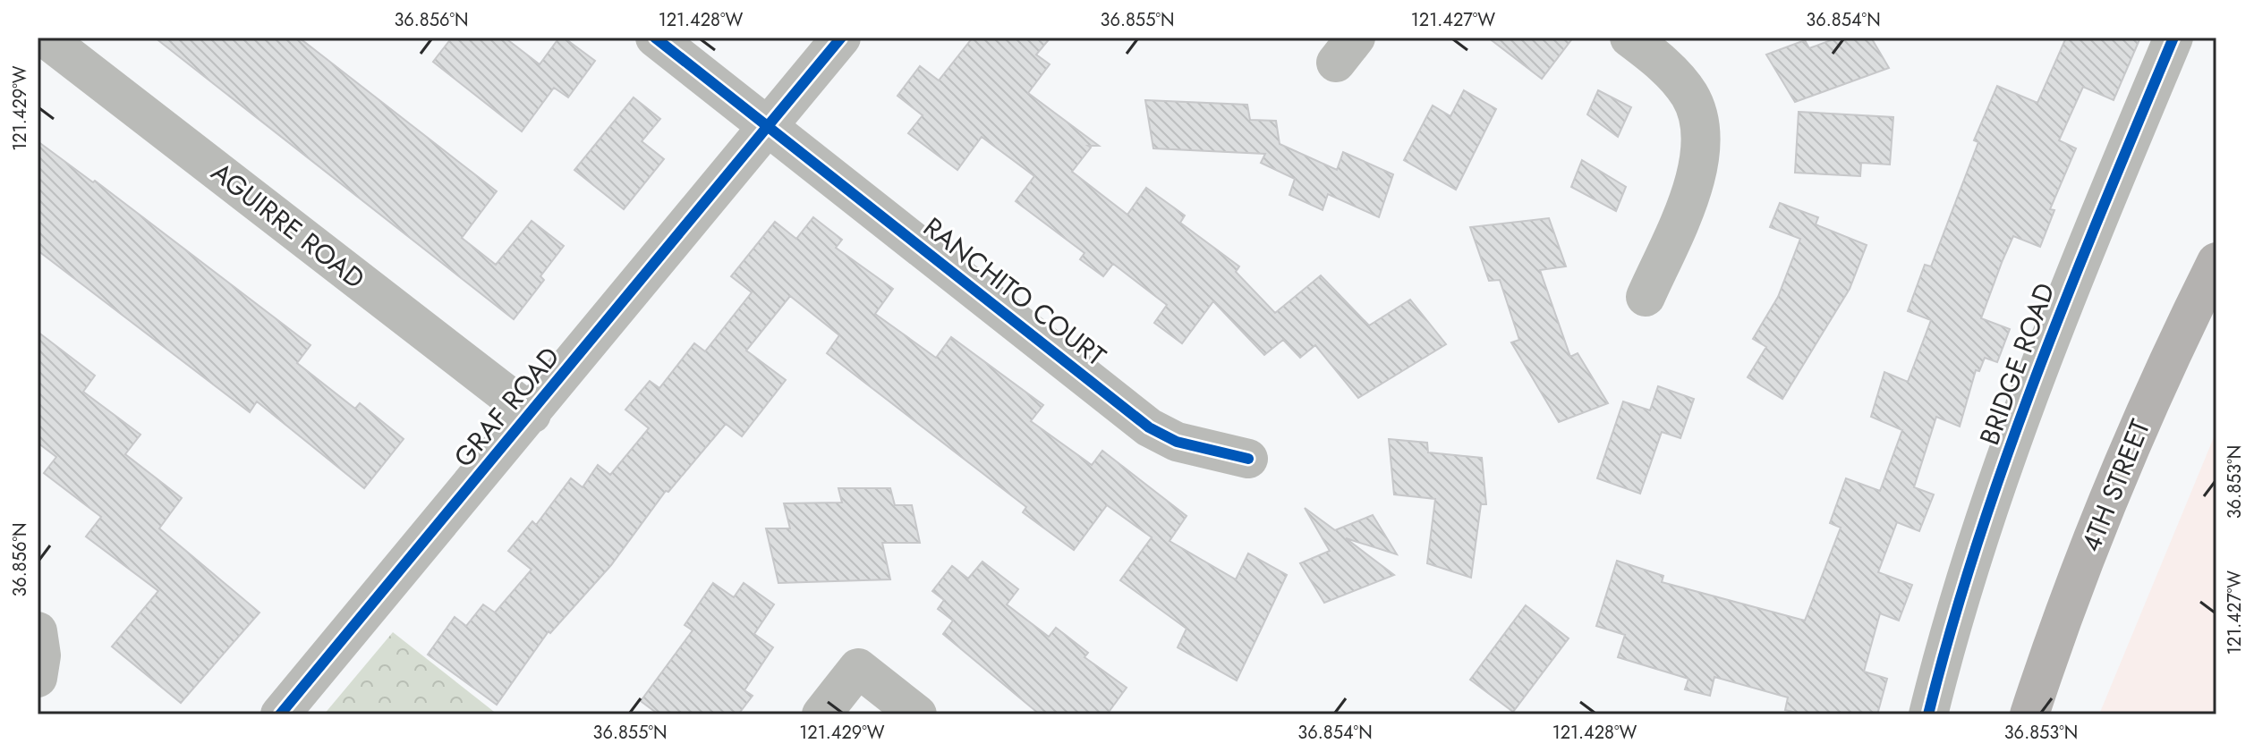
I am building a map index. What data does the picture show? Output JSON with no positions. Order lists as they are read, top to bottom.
{
  "streets": {
    "main road": ["4TH STREET"],
    "street": [
      "AGUIRRE ROAD",
      "RANCHITO COURT",
      "BRIDGE ROAD",
      "GRAF ROAD"
    ]
  },
  "crossings": [
    ["AGUIRRE ROAD", "GRAF ROAD"],
    ["RANCHITO COURT", "GRAF ROAD"]
  ],
  "coordinates": [
    "36.856°N",
    "121.428°W",
    "36.855°N",
    "121.427°W",
    "36.854°N",
    "121.429°W",
    "36.853°N"
  ]
}
